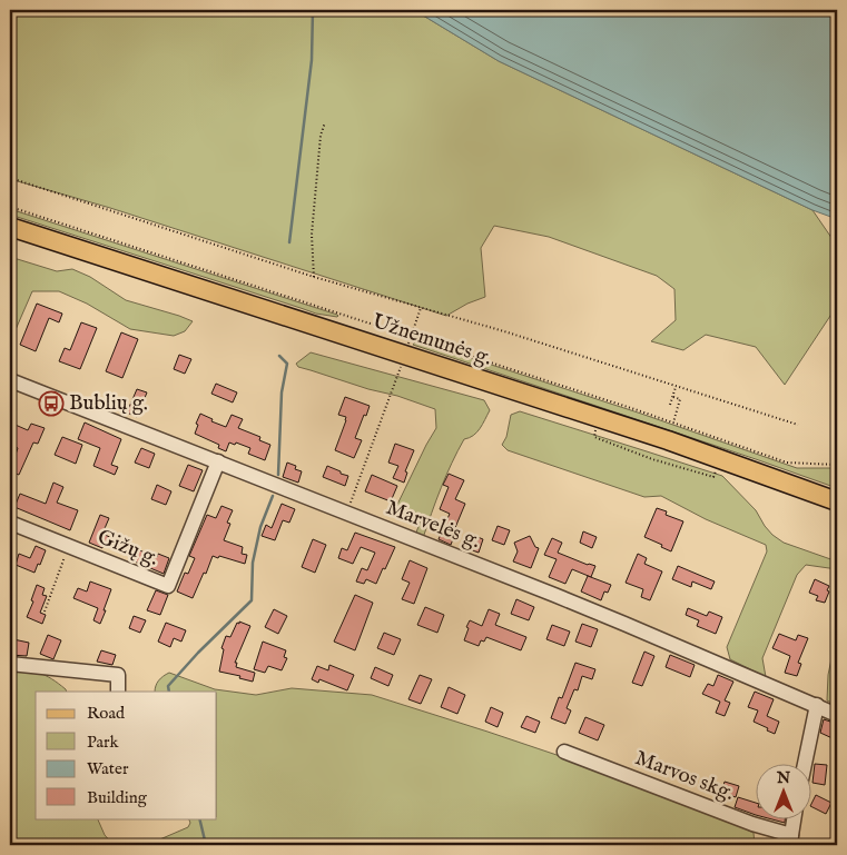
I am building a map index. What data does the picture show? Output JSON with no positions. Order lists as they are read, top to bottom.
{
  "streets": {
    "main road": ["Užnemunės g."],
    "street": ["Marvelės g.", "Gižų g.", "Marvos skg."]
  },
  "crossings": [
    ["Marvelės g.", "Gižų g."]
  ],
  "places": {
    "bus stop": ["Bublių g."]
  },
  "legend": [
    "Road",
    "Park",
    "Water",
    "Building"
  ],
  "north": "top"
}
